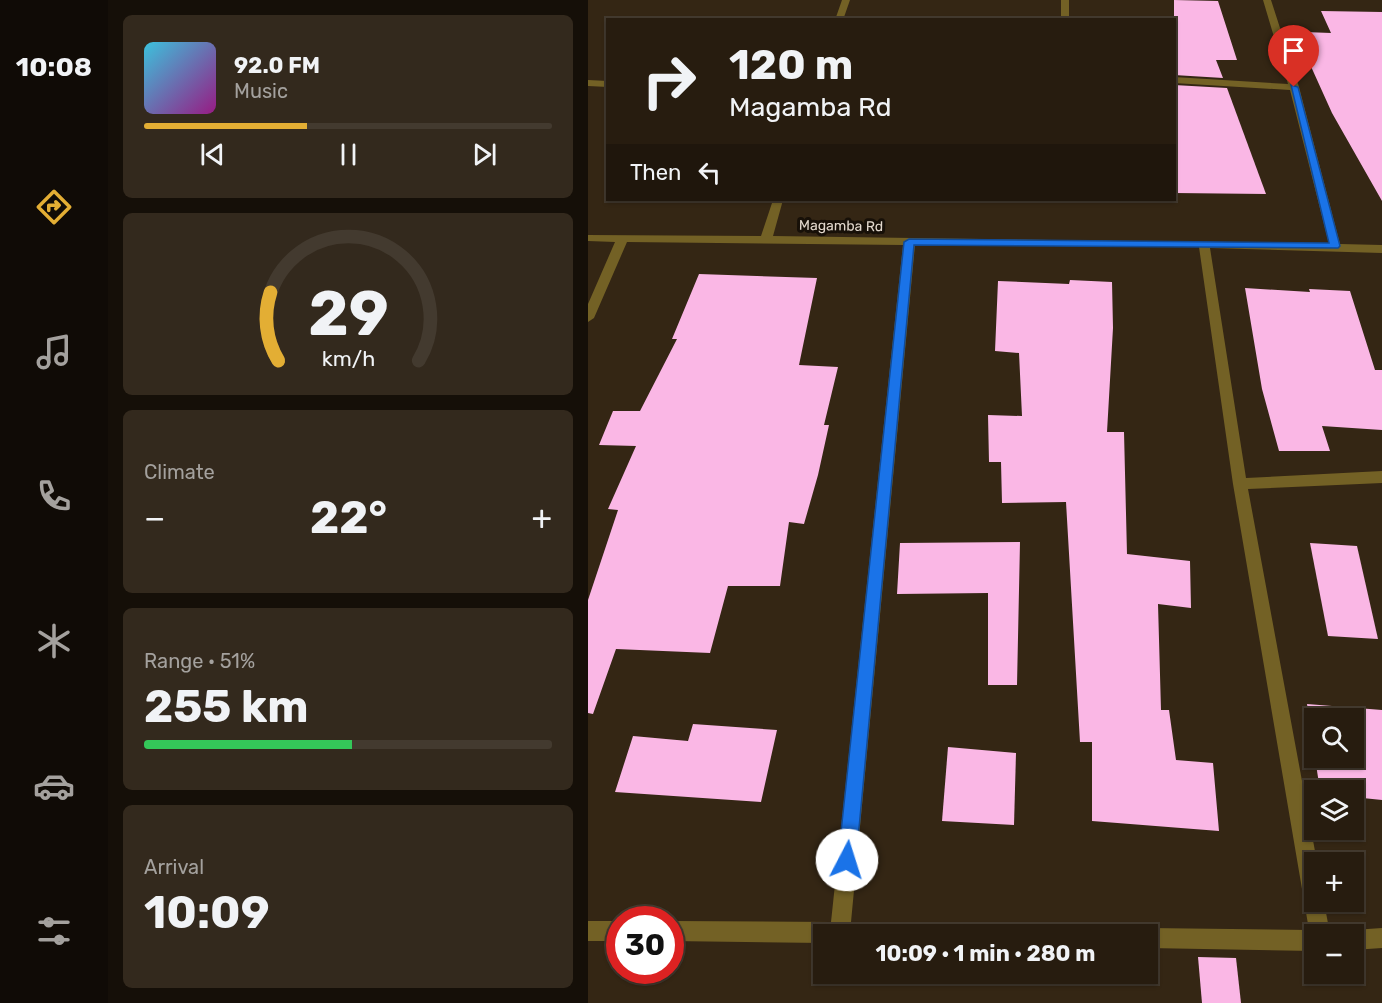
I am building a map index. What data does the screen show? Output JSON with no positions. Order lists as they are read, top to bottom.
{
  "streets": {
    "street": ["Magamba Rd"]
  },
  "page": {
    "tabs": "10:08",
    "turn": ["120 m", "Magamba Rd"],
    "song": ["92.0 FM", "Music"],
    "then": "Then",
    "tile": [
      "Climate",
      ["Range · 51%", "255 km"],
      ["Arrival", "10:09"]
    ],
    "heat": ["−", "22°", "+"],
    "map_buttons": ["+", "−"],
    "limit": "30",
    "trip": "10:09 · 1 min · 280 m",
    "gauge": ["29", "km/h"]
  }
}
